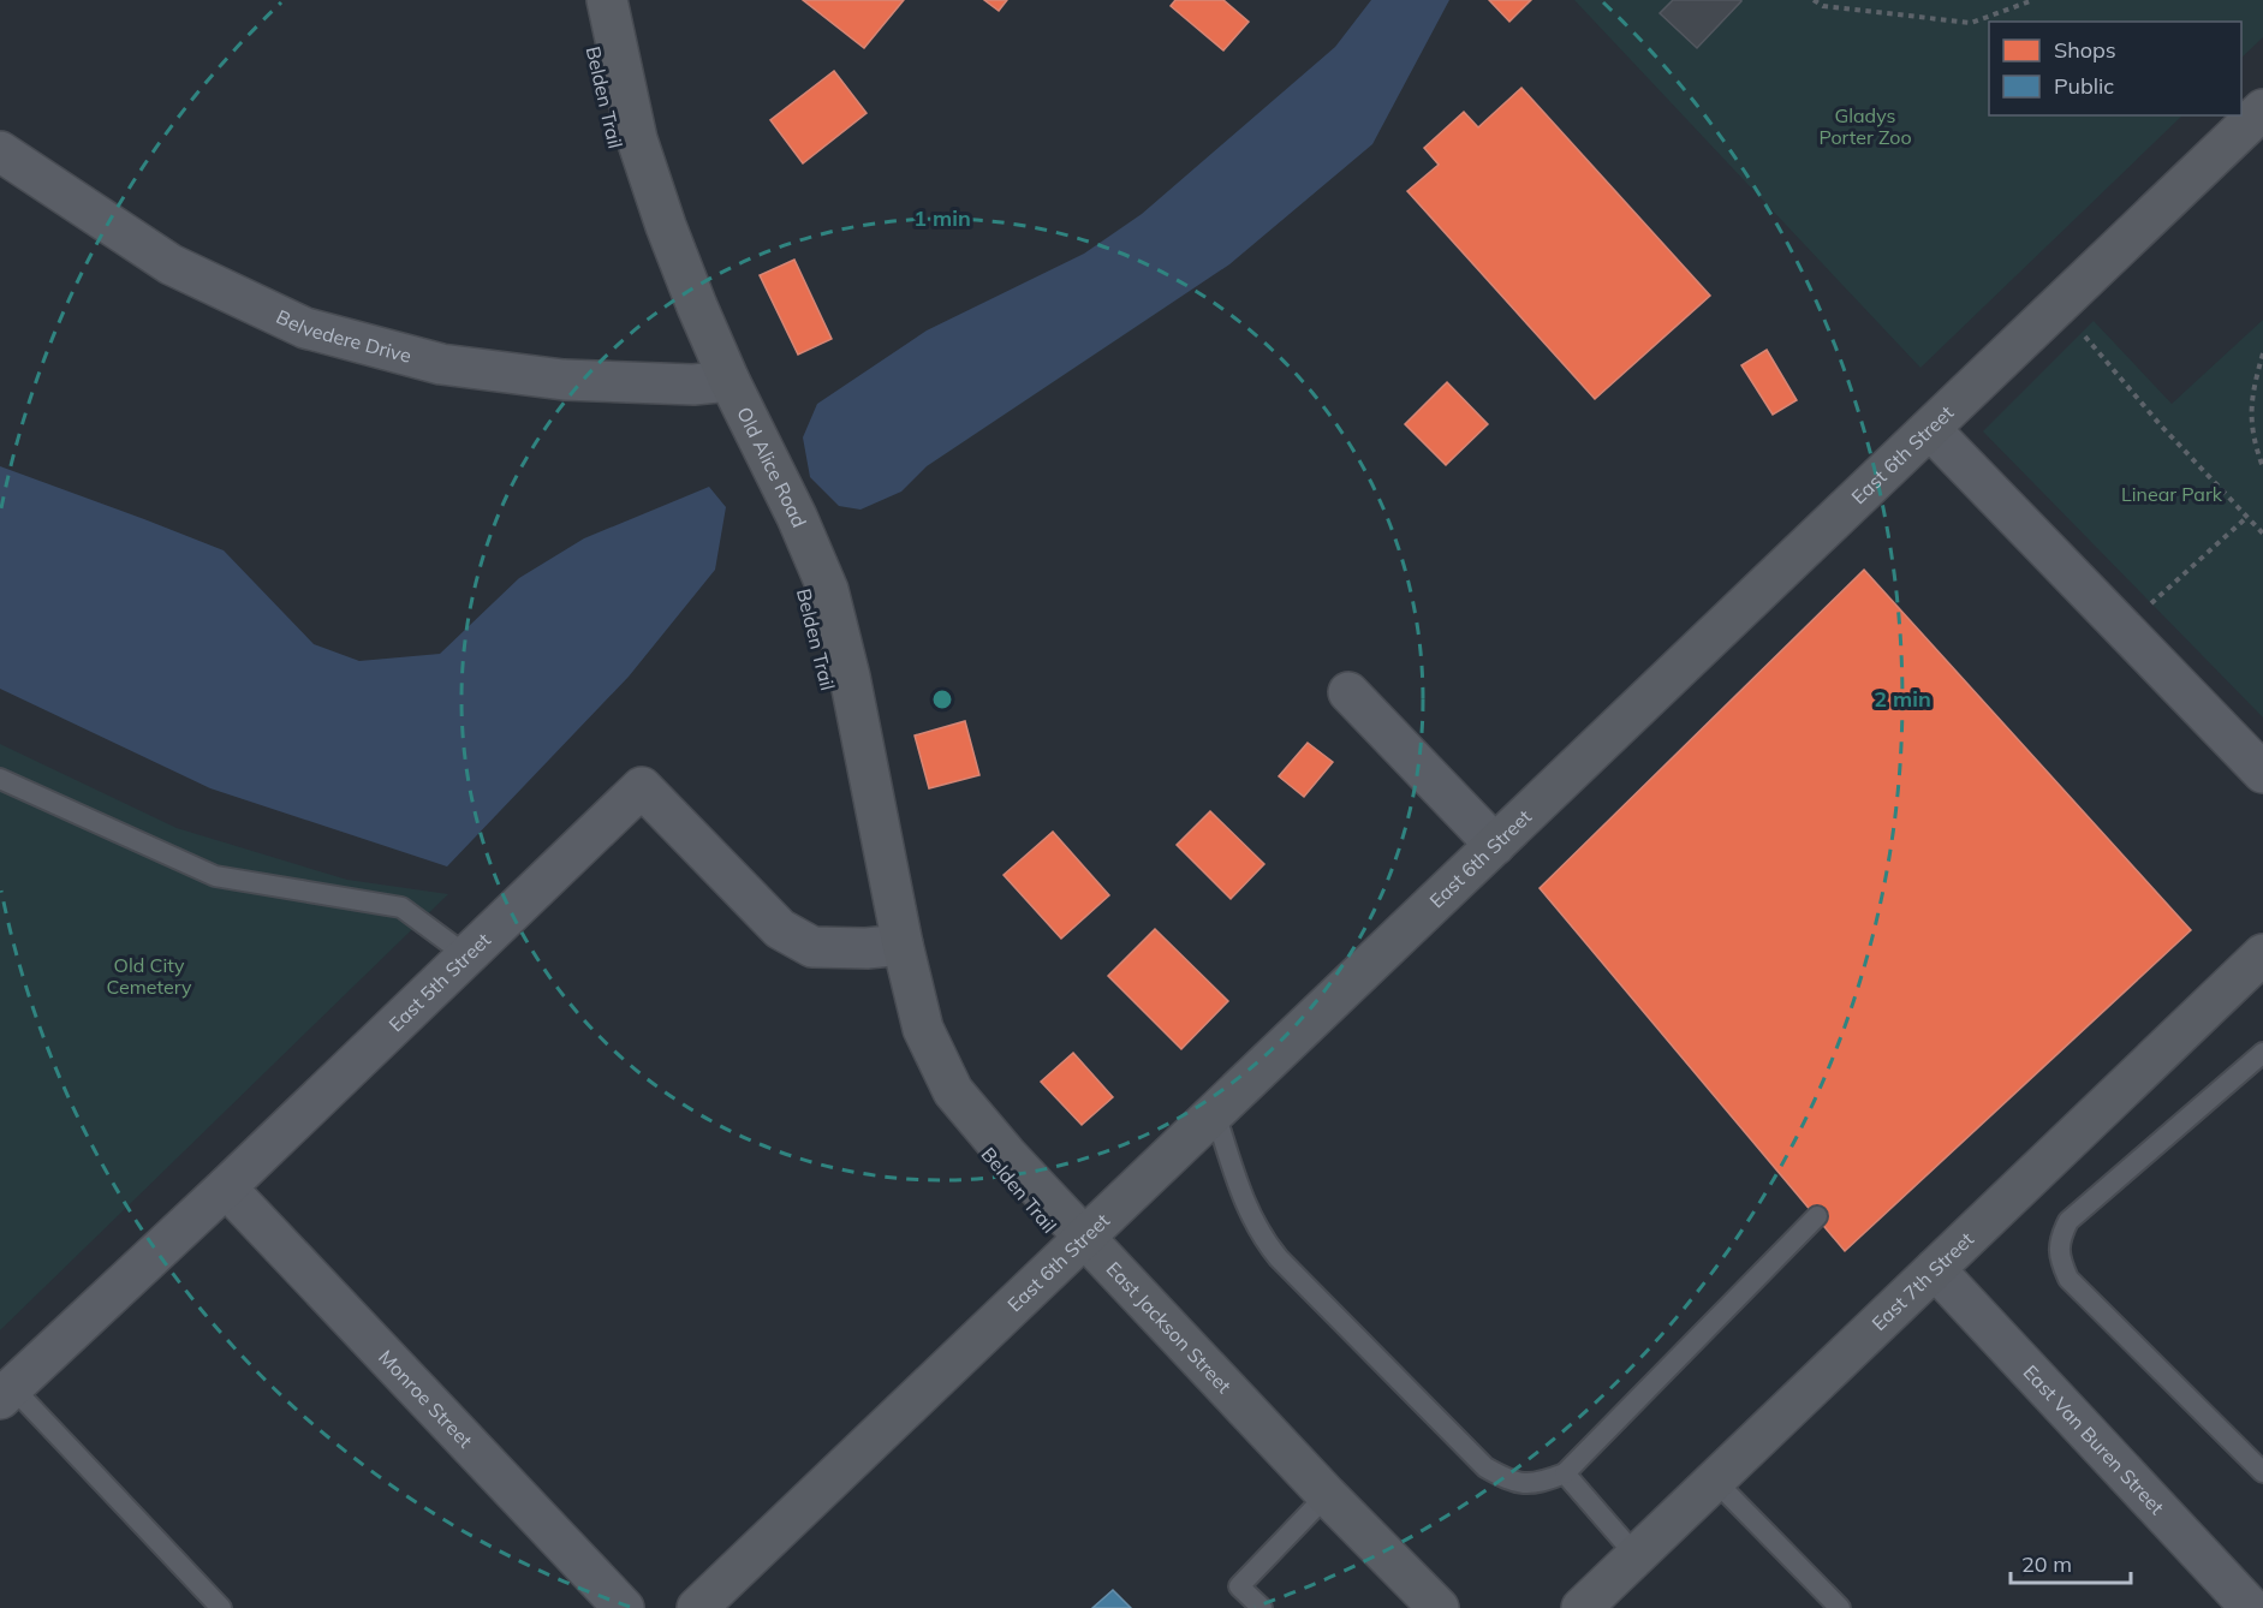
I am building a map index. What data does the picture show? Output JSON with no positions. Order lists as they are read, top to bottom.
{
  "streets": {
    "main road": [
      "East 6th Street",
      "Old Alice Road",
      "East 7th Street",
      "East Jackson Street"
    ],
    "street": [
      "Belvedere Drive",
      "East 5th Street",
      "Monroe Street",
      "East Van Buren Street"
    ]
  },
  "crossings": [
    ["Belvedere Drive", "Old Alice Road"],
    ["East 6th Street", "East Jackson Street"],
    ["Old Alice Road", "East 5th Street"],
    ["Old Alice Road", "East Jackson Street"],
    ["East 5th Street", "East Jackson Street"],
    ["East 5th Street", "Monroe Street"],
    ["East 7th Street", "East Van Buren Street"]
  ],
  "parks": ["Gladys Porter Zoo", "Linear Park", "Old City Cemetery"],
  "legend": ["Shops", "Public"],
  "scale_bar": "20 m",
  "rings": ["1 min", "2 min"]
}
